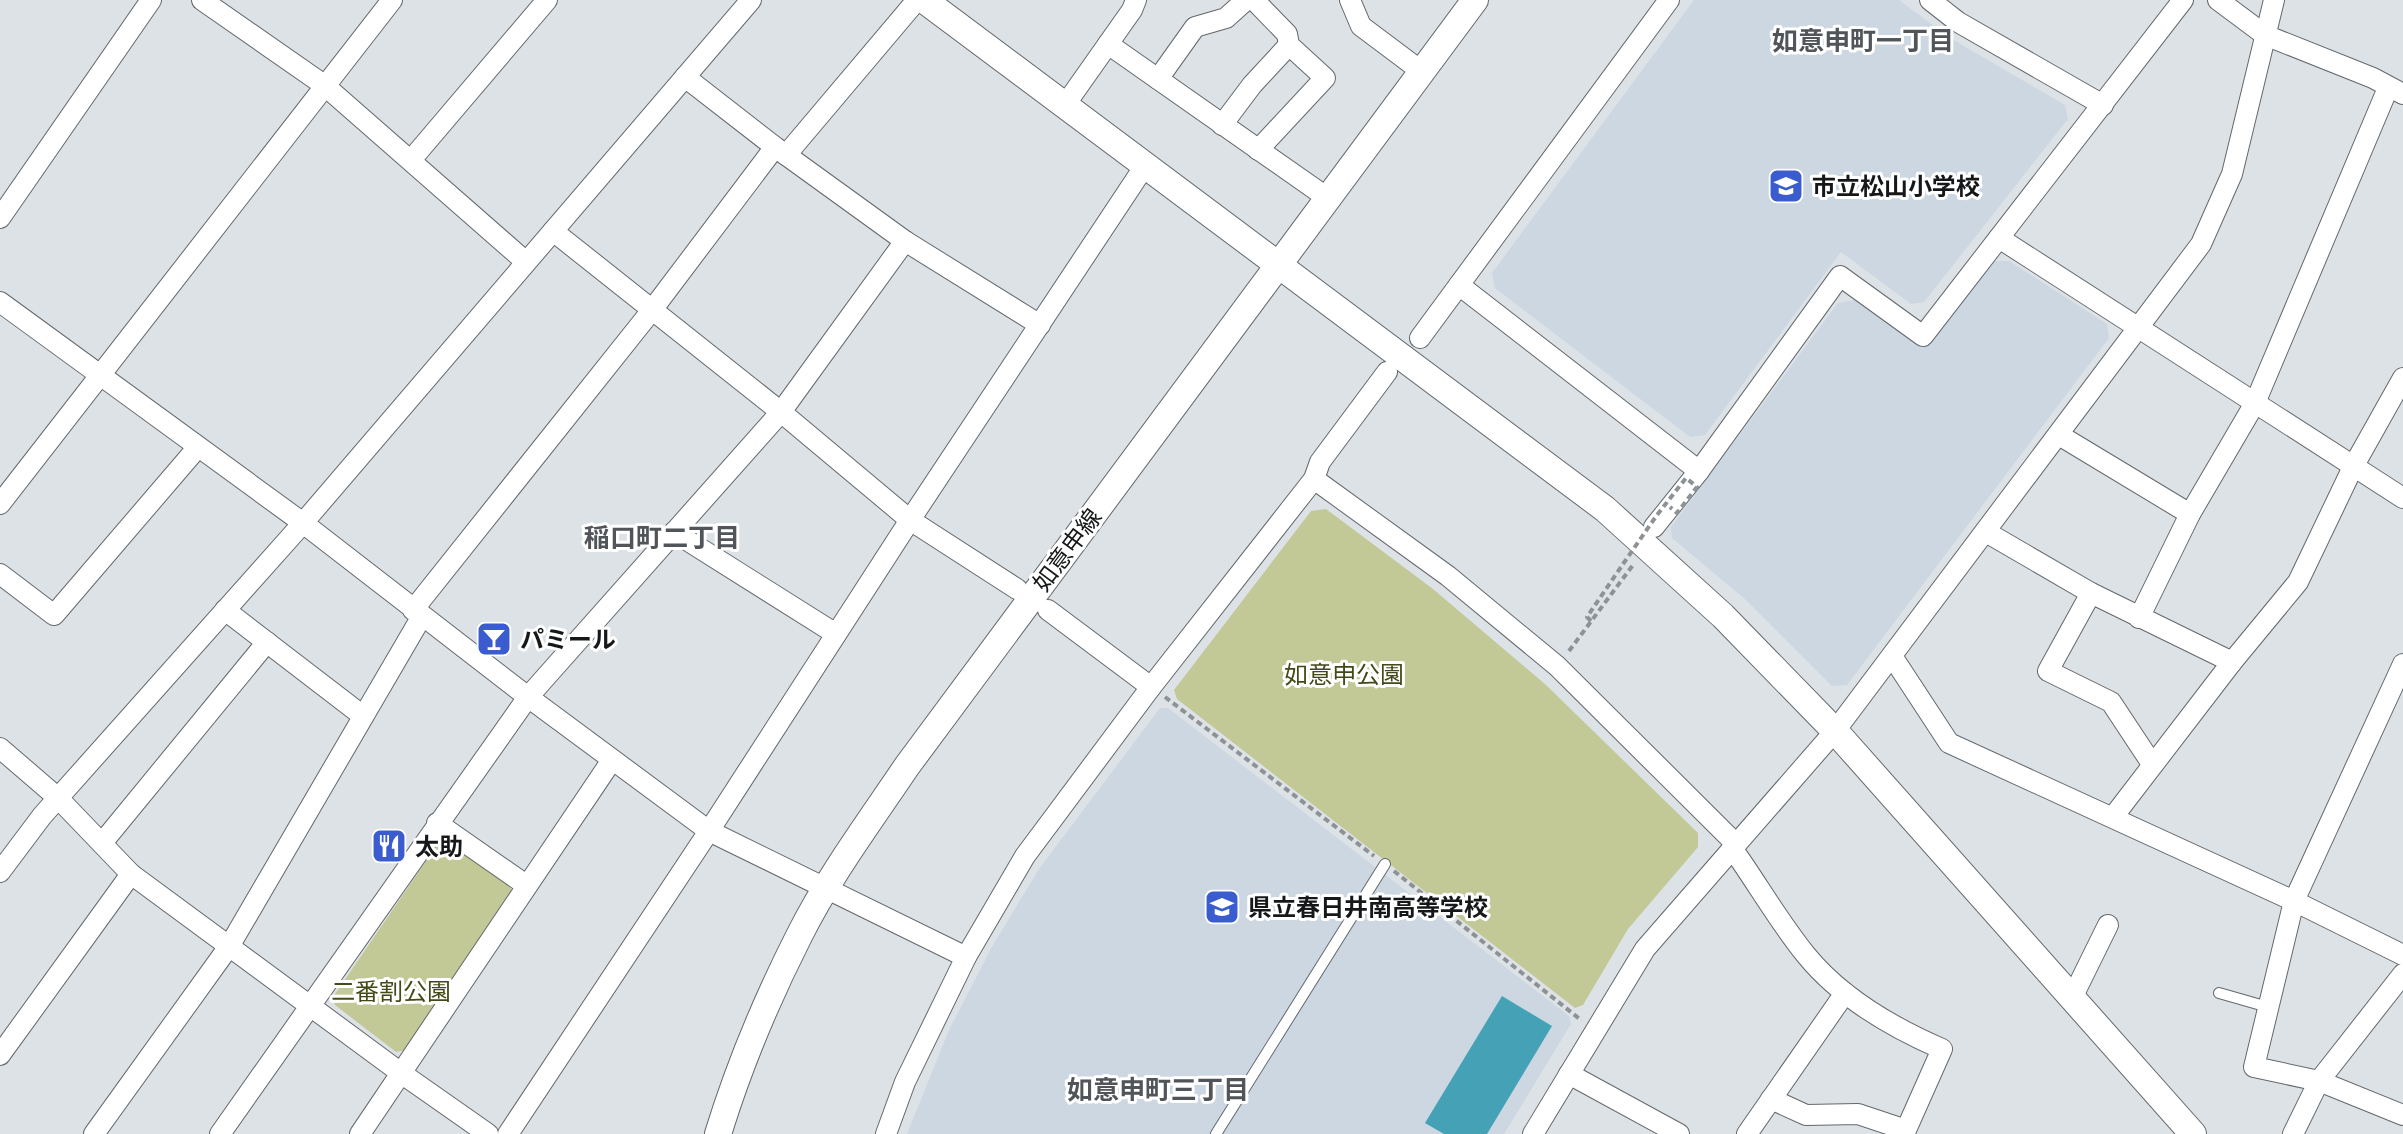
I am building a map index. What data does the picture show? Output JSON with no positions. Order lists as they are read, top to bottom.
{
  "streets": {
    "street": ["如意申線"]
  },
  "districts": ["如意申町一丁目", "稲口町二丁目", "如意申町三丁目"],
  "parks": ["如意申公園", "二番割公園"],
  "places": {
    "school or university": ["市立松山小学校", "県立春日井南高等学校"],
    "bar": ["パミール"],
    "restaurant": ["太助"]
  }
}
